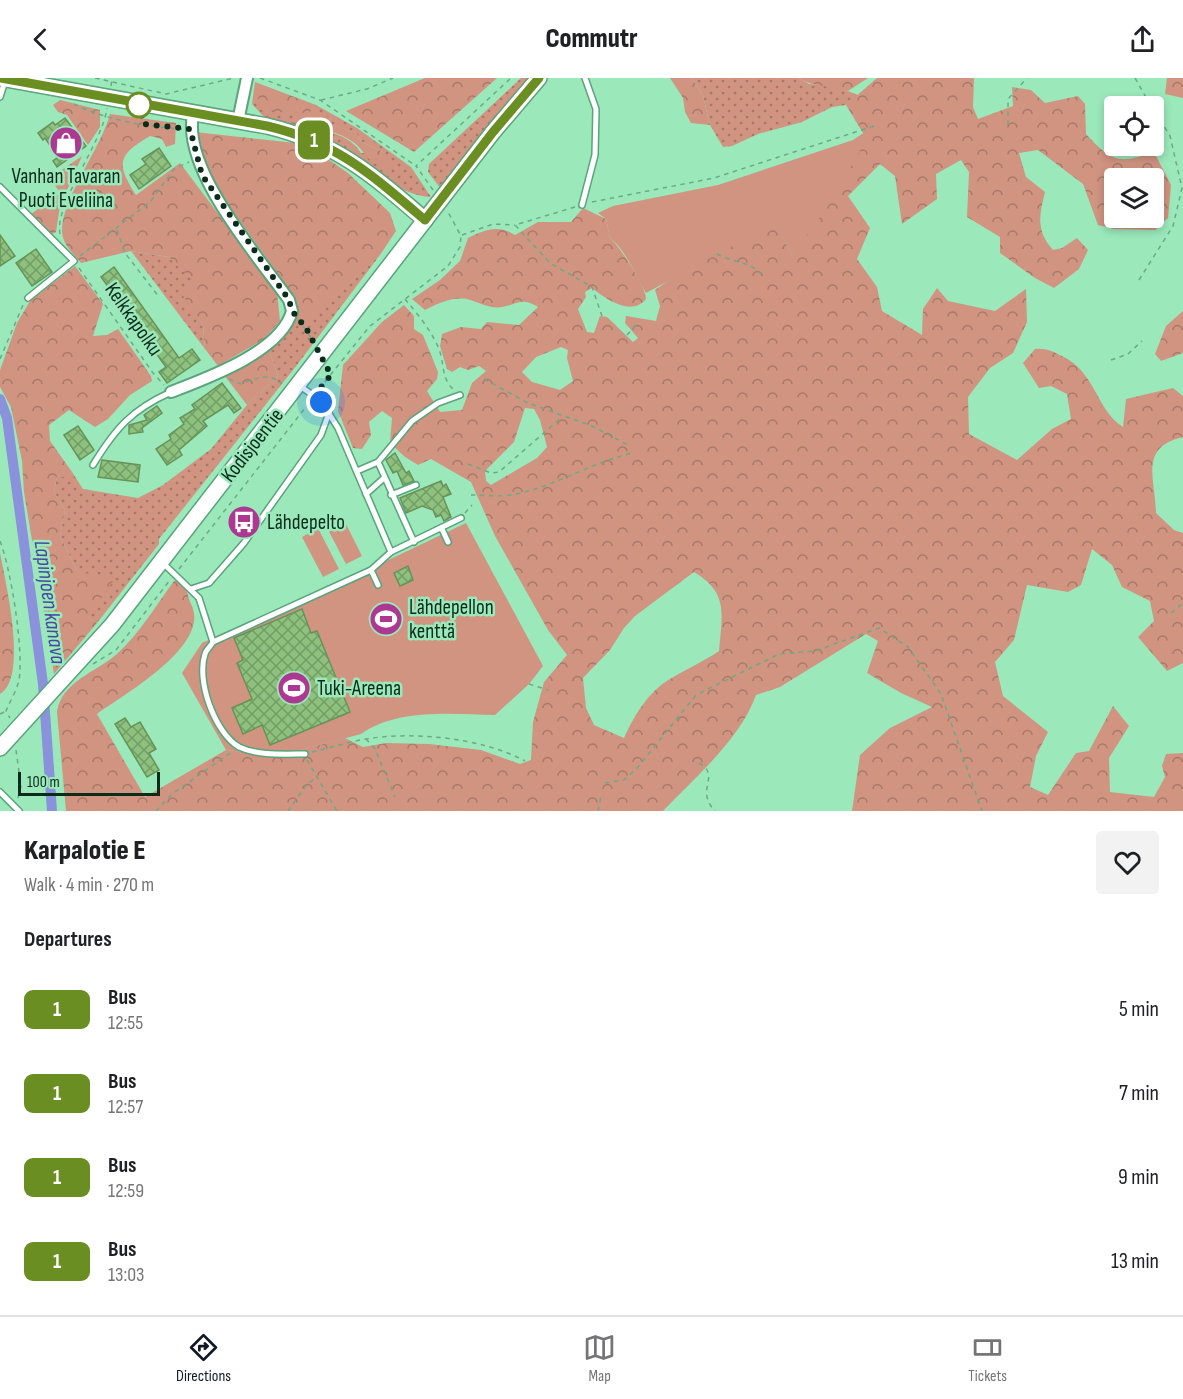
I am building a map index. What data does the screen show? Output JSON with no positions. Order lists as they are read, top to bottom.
{
  "streets": {
    "street": ["Kodisjoentie"],
    "path": ["Kelkkapolku"]
  },
  "water": ["Lapinjoen kanava"],
  "places": {
    "shop": ["Vanhan Tavaran Puoti Eveliina"],
    "bus stop": ["Lähdepelto"],
    "sports": ["Lähdepellon kenttä", "Tuki-Areena"]
  },
  "lines": ["bus line 1"],
  "scale_bar": "100 m",
  "page": {
    "header": "Commutr",
    "on_map": "1",
    "scale": "100 m",
    "heading": [
      ["Karpalotie E", "Walk · 4 min · 270 m"],
      "Departures"
    ],
    "list": [
      {
        "mark": "1",
        "name": "Bus",
        "note": "12:55",
        "value": "5 min"
      },
      {
        "mark": "1",
        "name": "Bus",
        "note": "12:57",
        "value": "7 min"
      },
      {
        "mark": "1",
        "name": "Bus",
        "note": "12:59",
        "value": "9 min"
      },
      {
        "mark": "1",
        "name": "Bus",
        "note": "13:03",
        "value": "13 min"
      }
    ],
    "tabs": ["Directions", "Map", "Tickets"]
  }
}
